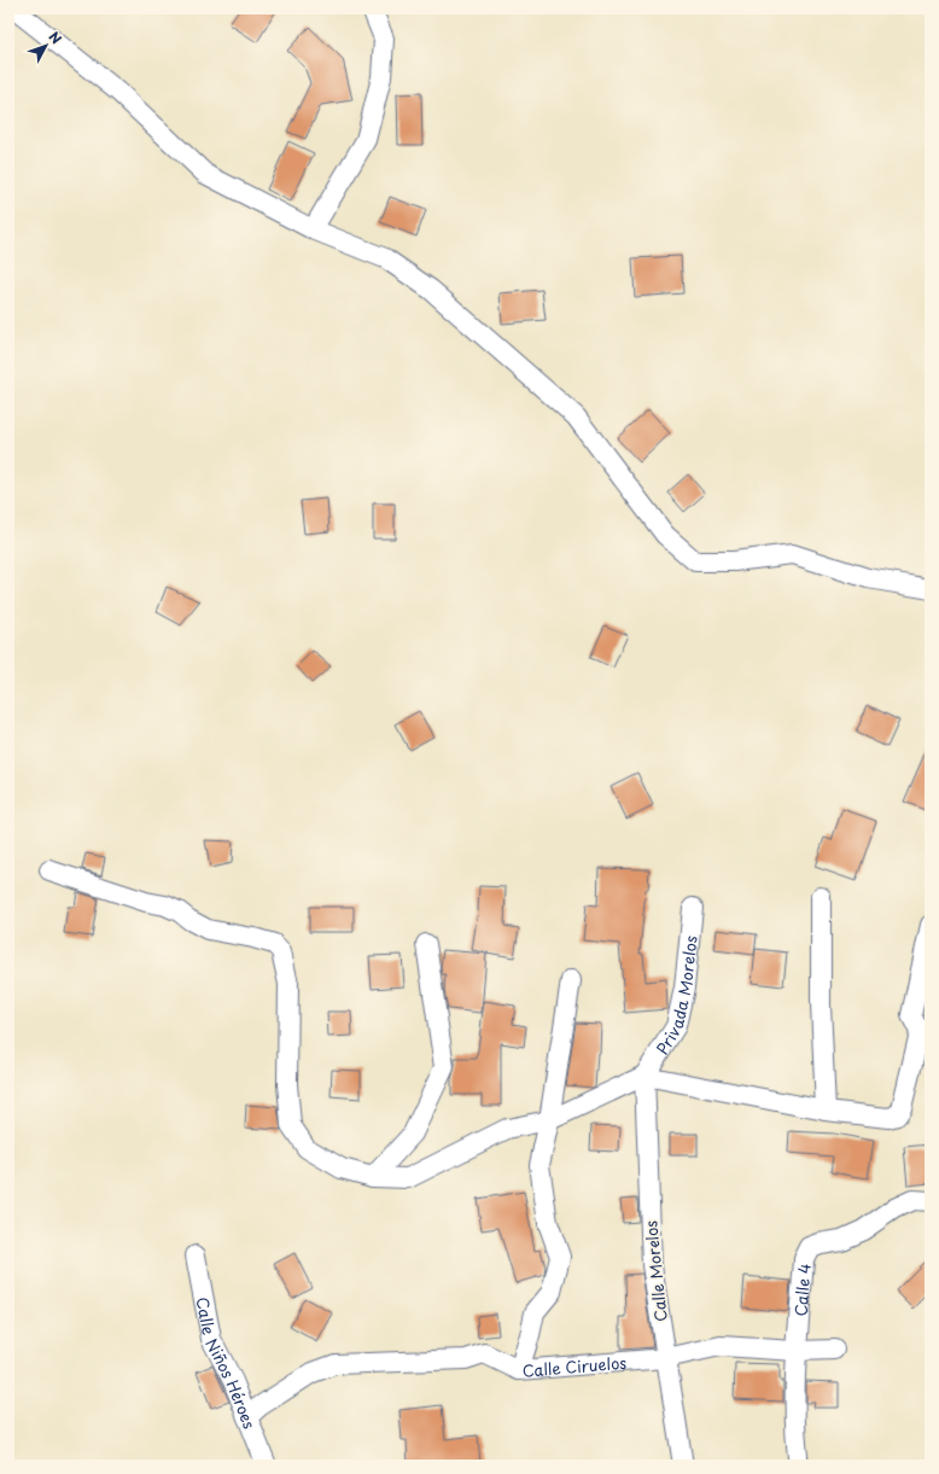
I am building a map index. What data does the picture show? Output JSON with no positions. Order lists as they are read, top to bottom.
{
  "streets": {
    "street": [
      "Privada Morelos",
      "Calle Morelos",
      "Calle 4",
      "Calle Niños Héroes",
      "Calle Ciruelos"
    ]
  },
  "crossings": [
    ["Privada Morelos", "Calle Morelos"],
    ["Calle Morelos", "Calle Ciruelos"],
    ["Calle 4", "Calle Ciruelos"],
    ["Calle Niños Héroes", "Calle Ciruelos"]
  ],
  "north": "top right"
}
